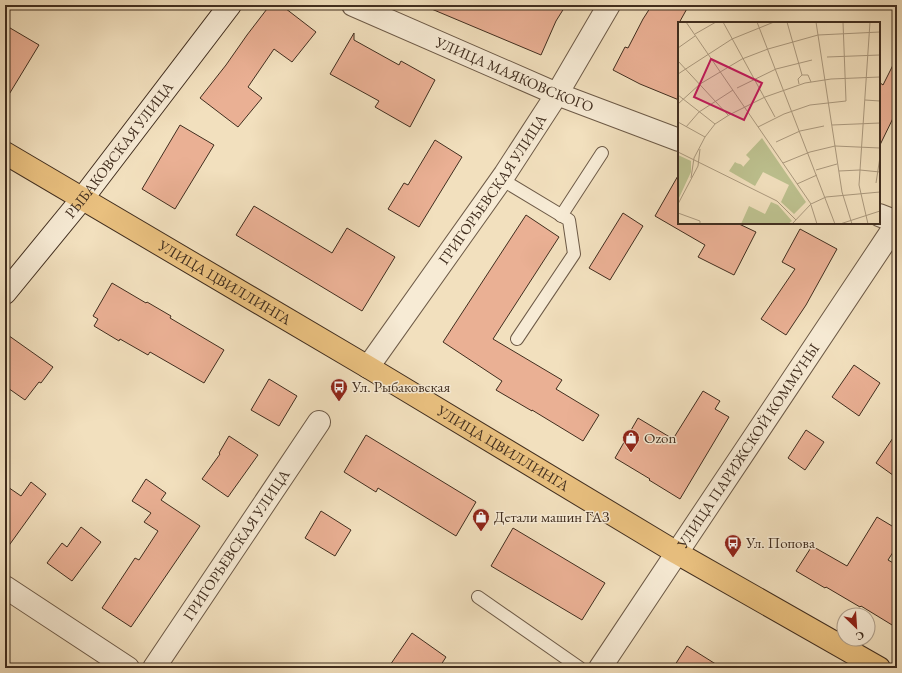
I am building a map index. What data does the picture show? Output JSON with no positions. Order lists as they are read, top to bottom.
{
  "streets": {
    "main road": ["УЛИЦА ЦВИЛЛИНГА"],
    "street": [
      "УЛИЦА МАЯКОВСКОГО",
      "РЫБАКОВСКАЯ УЛИЦА",
      "ГРИГОРЬЕВСКАЯ УЛИЦА",
      "УЛИЦА ПАРИЖСКОЙ КОММУНЫ"
    ]
  },
  "crossings": [
    ["УЛИЦА МАЯКОВСКОГО", "ГРИГОРЬЕВСКАЯ УЛИЦА"],
    ["РЫБАКОВСКАЯ УЛИЦА", "УЛИЦА ЦВИЛЛИНГА"],
    ["ГРИГОРЬЕВСКАЯ УЛИЦА", "УЛИЦА ЦВИЛЛИНГА"],
    ["УЛИЦА ЦВИЛЛИНГА", "УЛИЦА ПАРИЖСКОЙ КОММУНЫ"]
  ],
  "places": {
    "bus stop": ["Ул. Рыбаковская", "Ул. Попова"],
    "shop": ["Ozon", "Детали машин ГАЗ"]
  },
  "north": "bottom right"
}
